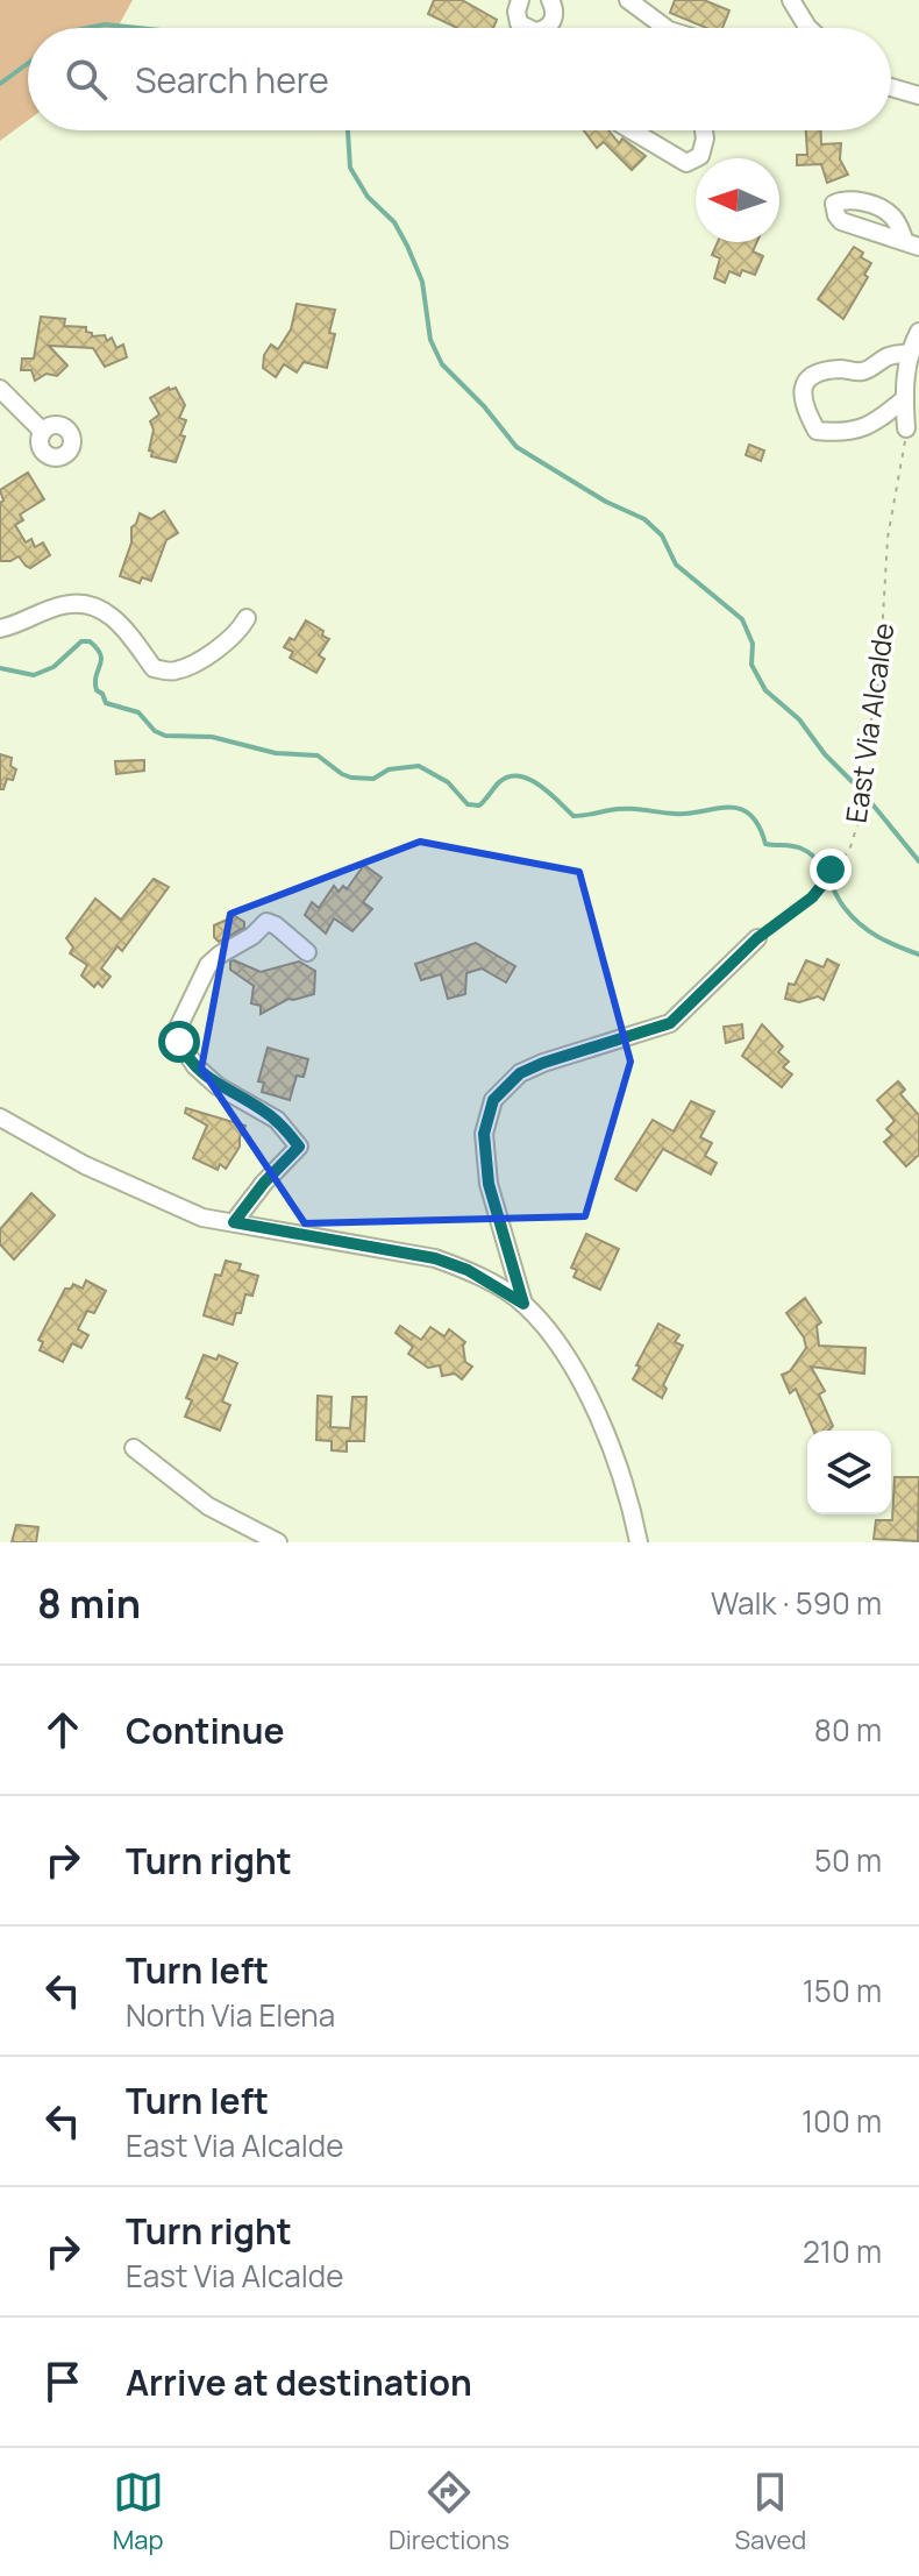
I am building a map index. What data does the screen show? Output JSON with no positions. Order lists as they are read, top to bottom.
{
  "streets": {
    "path": ["East Via Alcalde"]
  },
  "north": "left",
  "page": {
    "search": "Search here",
    "heading": ["8 min", "Walk · 590 m"],
    "list": [
      ["Continue", "80 m"],
      ["Turn right", "50 m"],
      ["Turn left", "North Via Elena", "150 m"],
      ["Turn left", "East Via Alcalde", "100 m"],
      ["Turn right", "East Via Alcalde", "210 m"],
      "Arrive at destination"
    ],
    "nav": ["Map", "Directions", "Saved"]
  }
}
